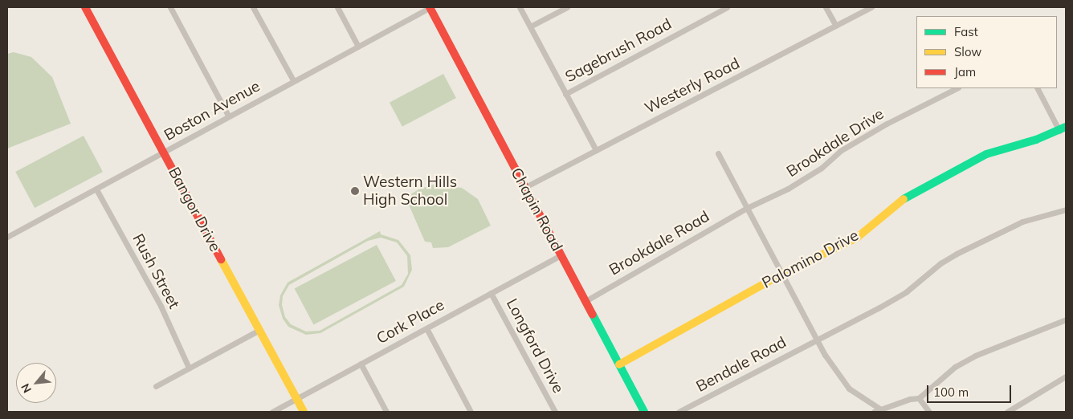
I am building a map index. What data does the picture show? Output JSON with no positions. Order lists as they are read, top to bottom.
{
  "streets": {
    "street": [
      "Sagebrush Road",
      "Westerly Road",
      "Boston Avenue",
      "Brookdale Drive",
      "Bangor Drive",
      "Chapin Road",
      "Brookdale Road",
      "Palomino Drive",
      "Rush Street",
      "Cork Place",
      "Longford Drive",
      "Bendale Road"
    ]
  },
  "crossings": [
    ["Westerly Road", "Chapin Road"],
    ["Boston Avenue", "Bangor Drive"],
    ["Boston Avenue", "Chapin Road"],
    ["Boston Avenue", "Rush Street"],
    ["Brookdale Drive", "Brookdale Road"],
    ["Bangor Drive", "Cork Place"],
    ["Chapin Road", "Brookdale Road"],
    ["Chapin Road", "Palomino Drive"],
    ["Chapin Road", "Cork Place"],
    ["Cork Place", "Longford Drive"]
  ],
  "places": ["Western Hills High School"],
  "legend": ["Fast", "Slow", "Jam"],
  "scale_bar": "100 m",
  "north": "bottom left"
}
